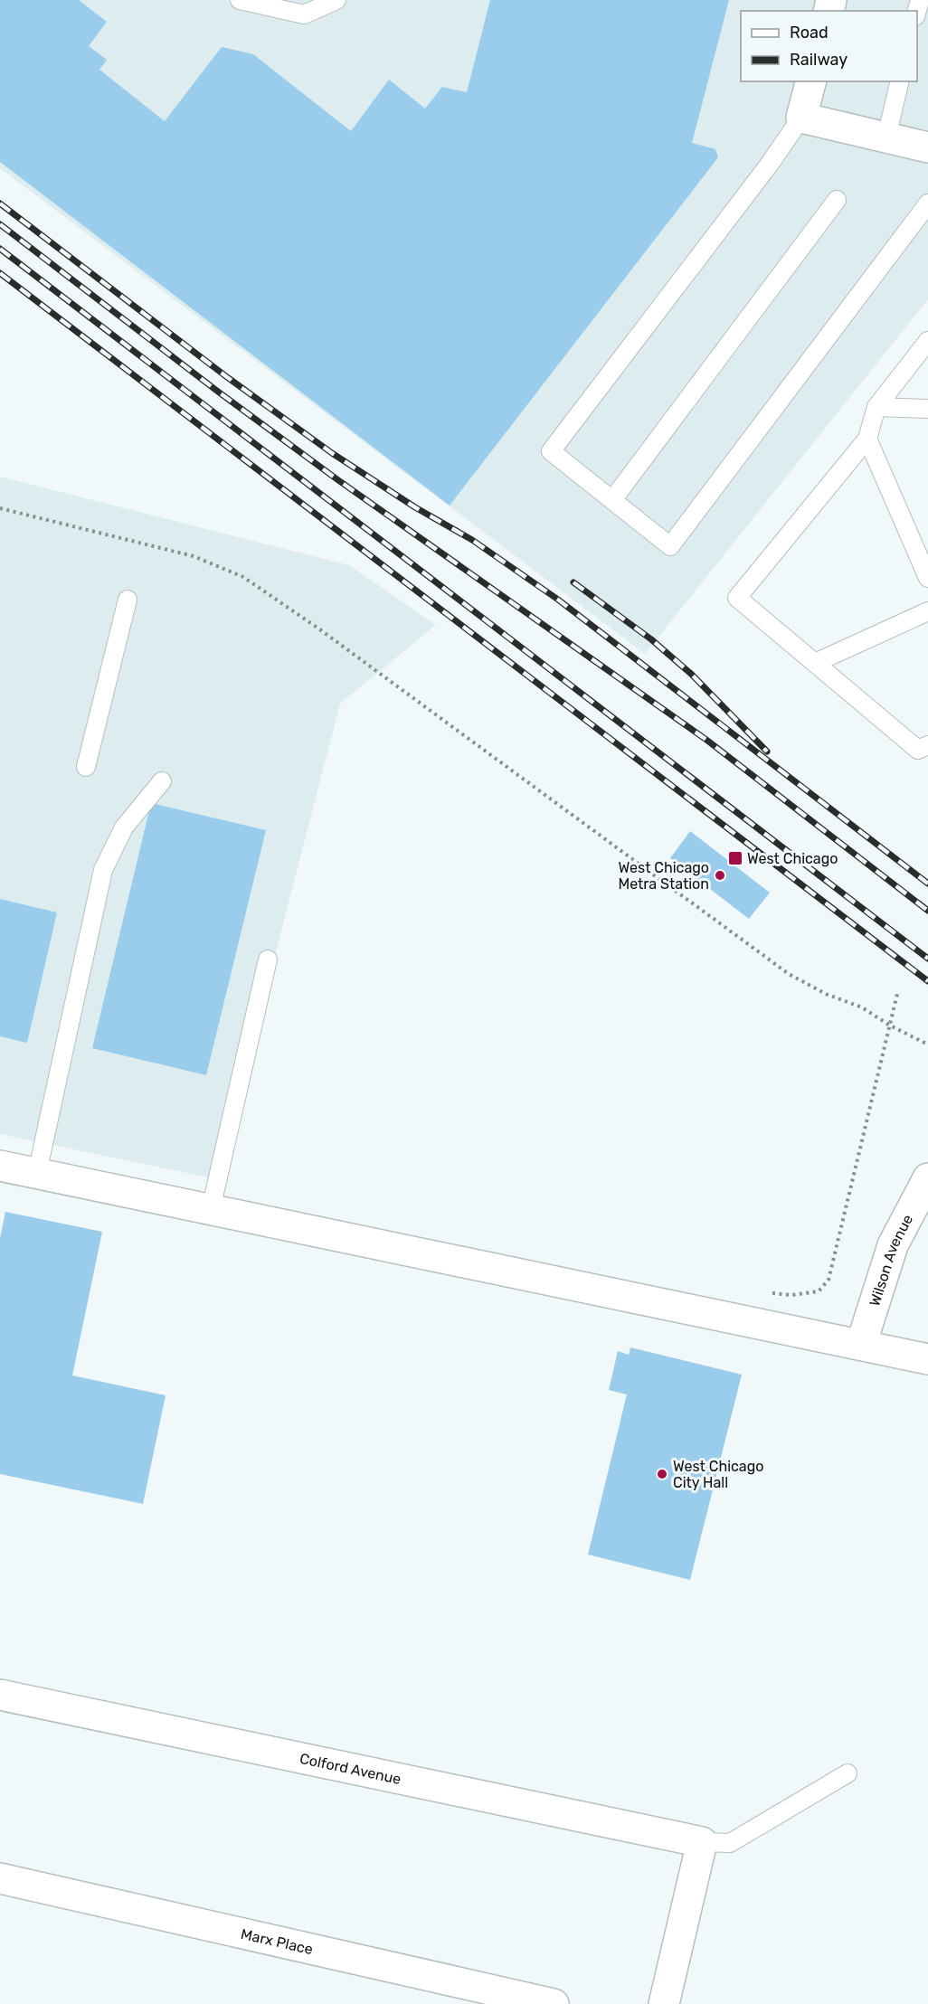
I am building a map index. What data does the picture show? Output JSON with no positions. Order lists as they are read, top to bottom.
{
  "streets": {
    "street": ["Wilson Avenue", "Colford Avenue", "Marx Place"]
  },
  "places": {
    "transit": ["West Chicago"],
    "other": ["West Chicago Metra Station", "West Chicago City Hall"]
  },
  "legend": ["Road", "Railway"]
}
